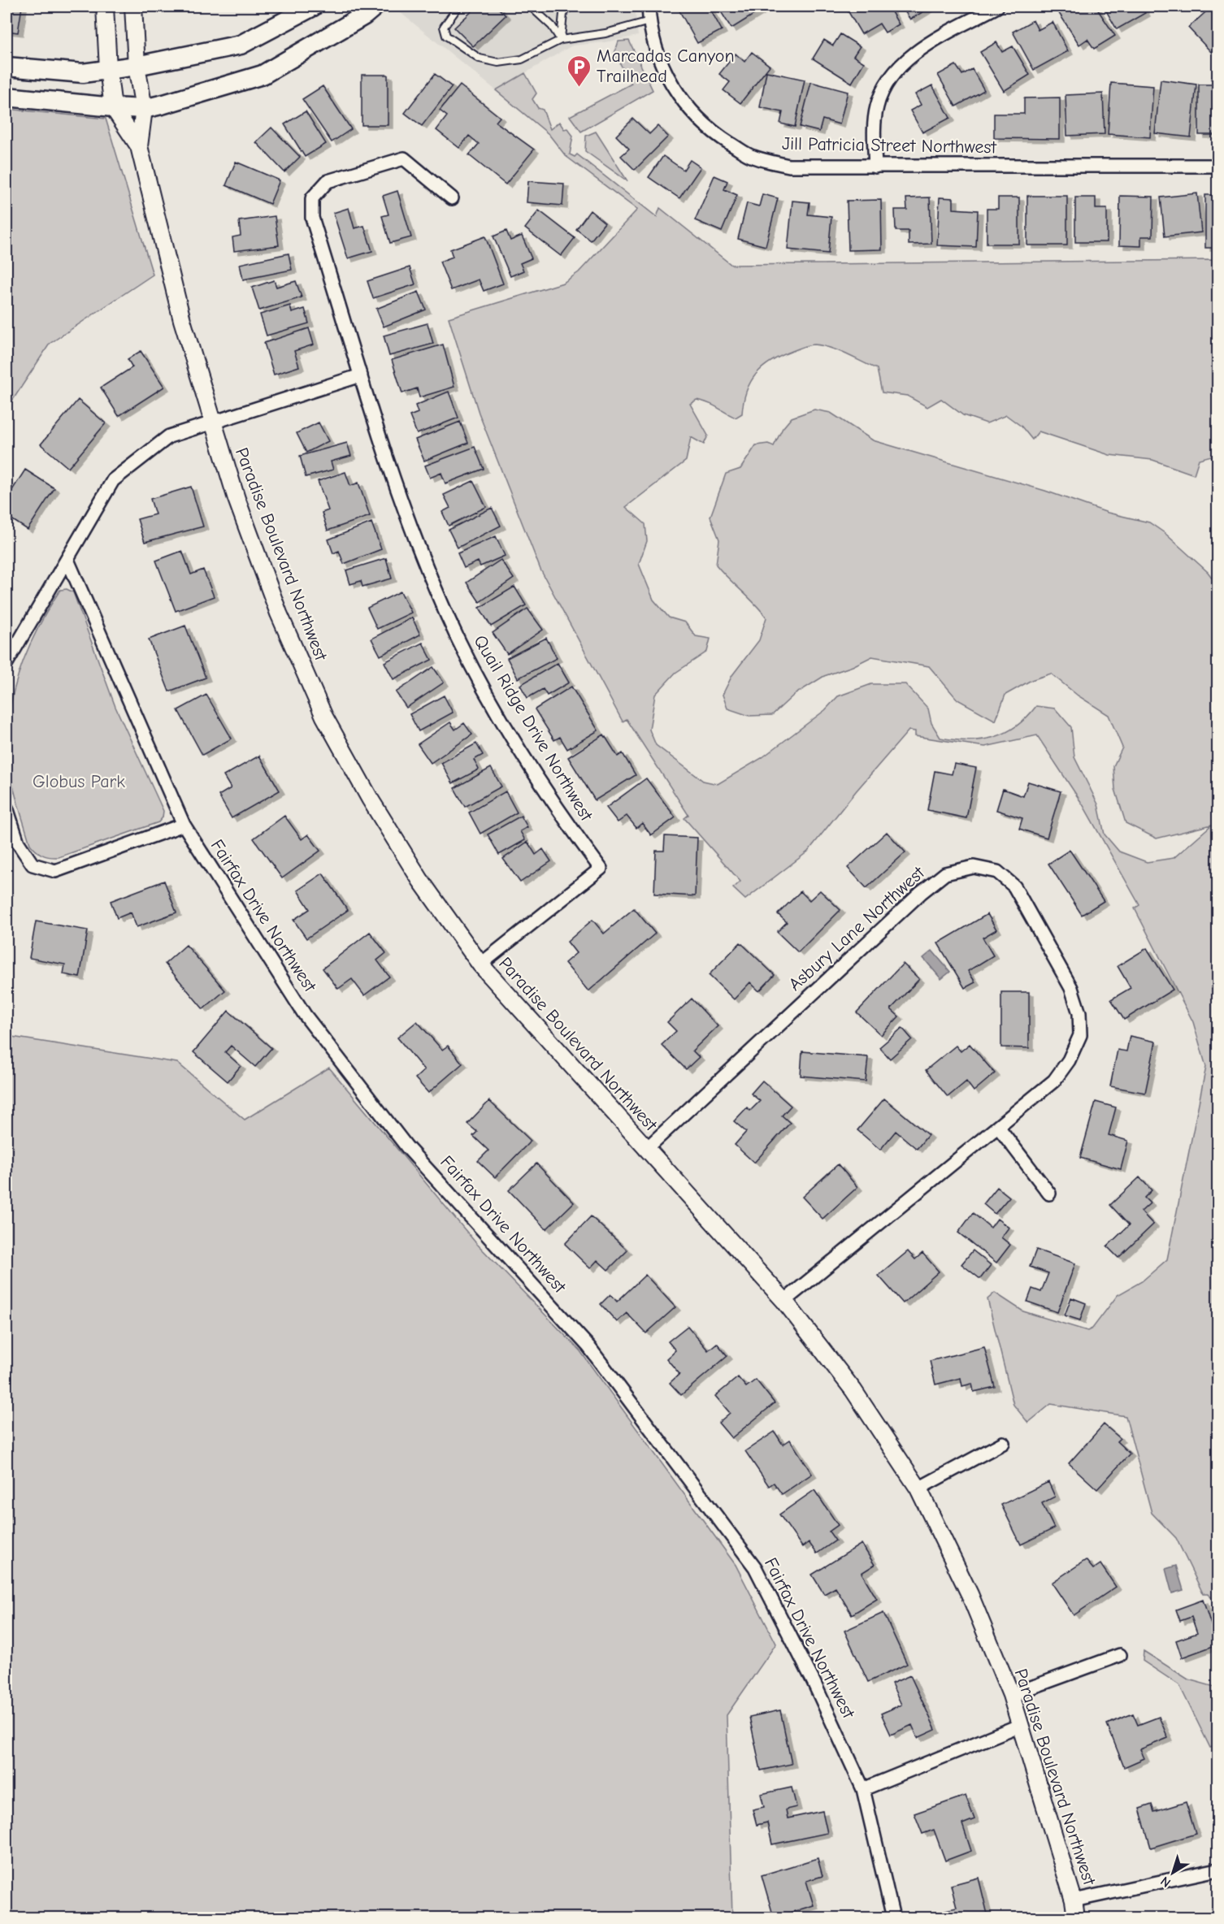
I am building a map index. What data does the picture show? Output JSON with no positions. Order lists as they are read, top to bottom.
{
  "streets": {
    "street": [
      "Jill Patricia Street Northwest",
      "Paradise Boulevard Northwest",
      "Quail Ridge Drive Northwest",
      "Fairfax Drive Northwest",
      "Asbury Lane Northwest"
    ]
  },
  "crossings": [
    ["Paradise Boulevard Northwest", "Quail Ridge Drive Northwest"],
    ["Paradise Boulevard Northwest", "Asbury Lane Northwest"]
  ],
  "parks": ["Globus Park"],
  "places": {
    "parking": ["Marcadas Canyon Trailhead"]
  },
  "north": "bottom left"
}
